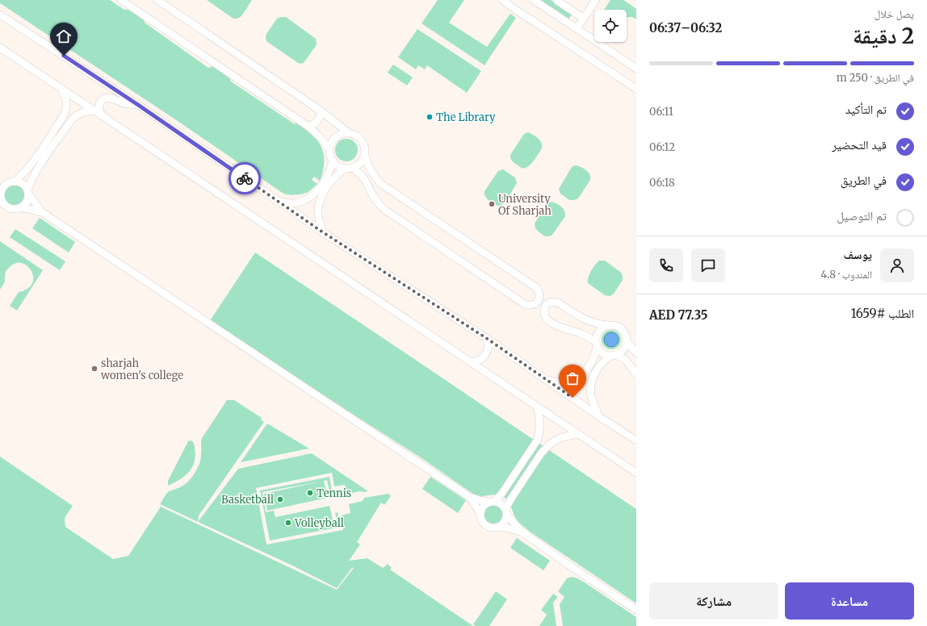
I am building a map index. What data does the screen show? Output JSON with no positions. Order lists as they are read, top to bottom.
{
  "places": [
    "The Library",
    "University Of Sharjah",
    "sharjah women's college",
    "Tennis",
    "Basketball",
    "Volleyball"
  ],
  "page": {
    "heading": ["2 دقيقة", "يصل خلال", "06:32–06:37"],
    "panel": [
      "يوسف",
      "المندوب · 4.8",
      "الطلب #1659",
      "AED 77.35"
    ],
    "bar": "في الطريق · 250 m",
    "list": [
      ["تم التأكيد", "06:11"],
      ["قيد التحضير", "06:12"],
      ["في الطريق", "06:18"],
      "تم التوصيل"
    ],
    "buttons": ["مساعدة", "مشاركة"]
  }
}
